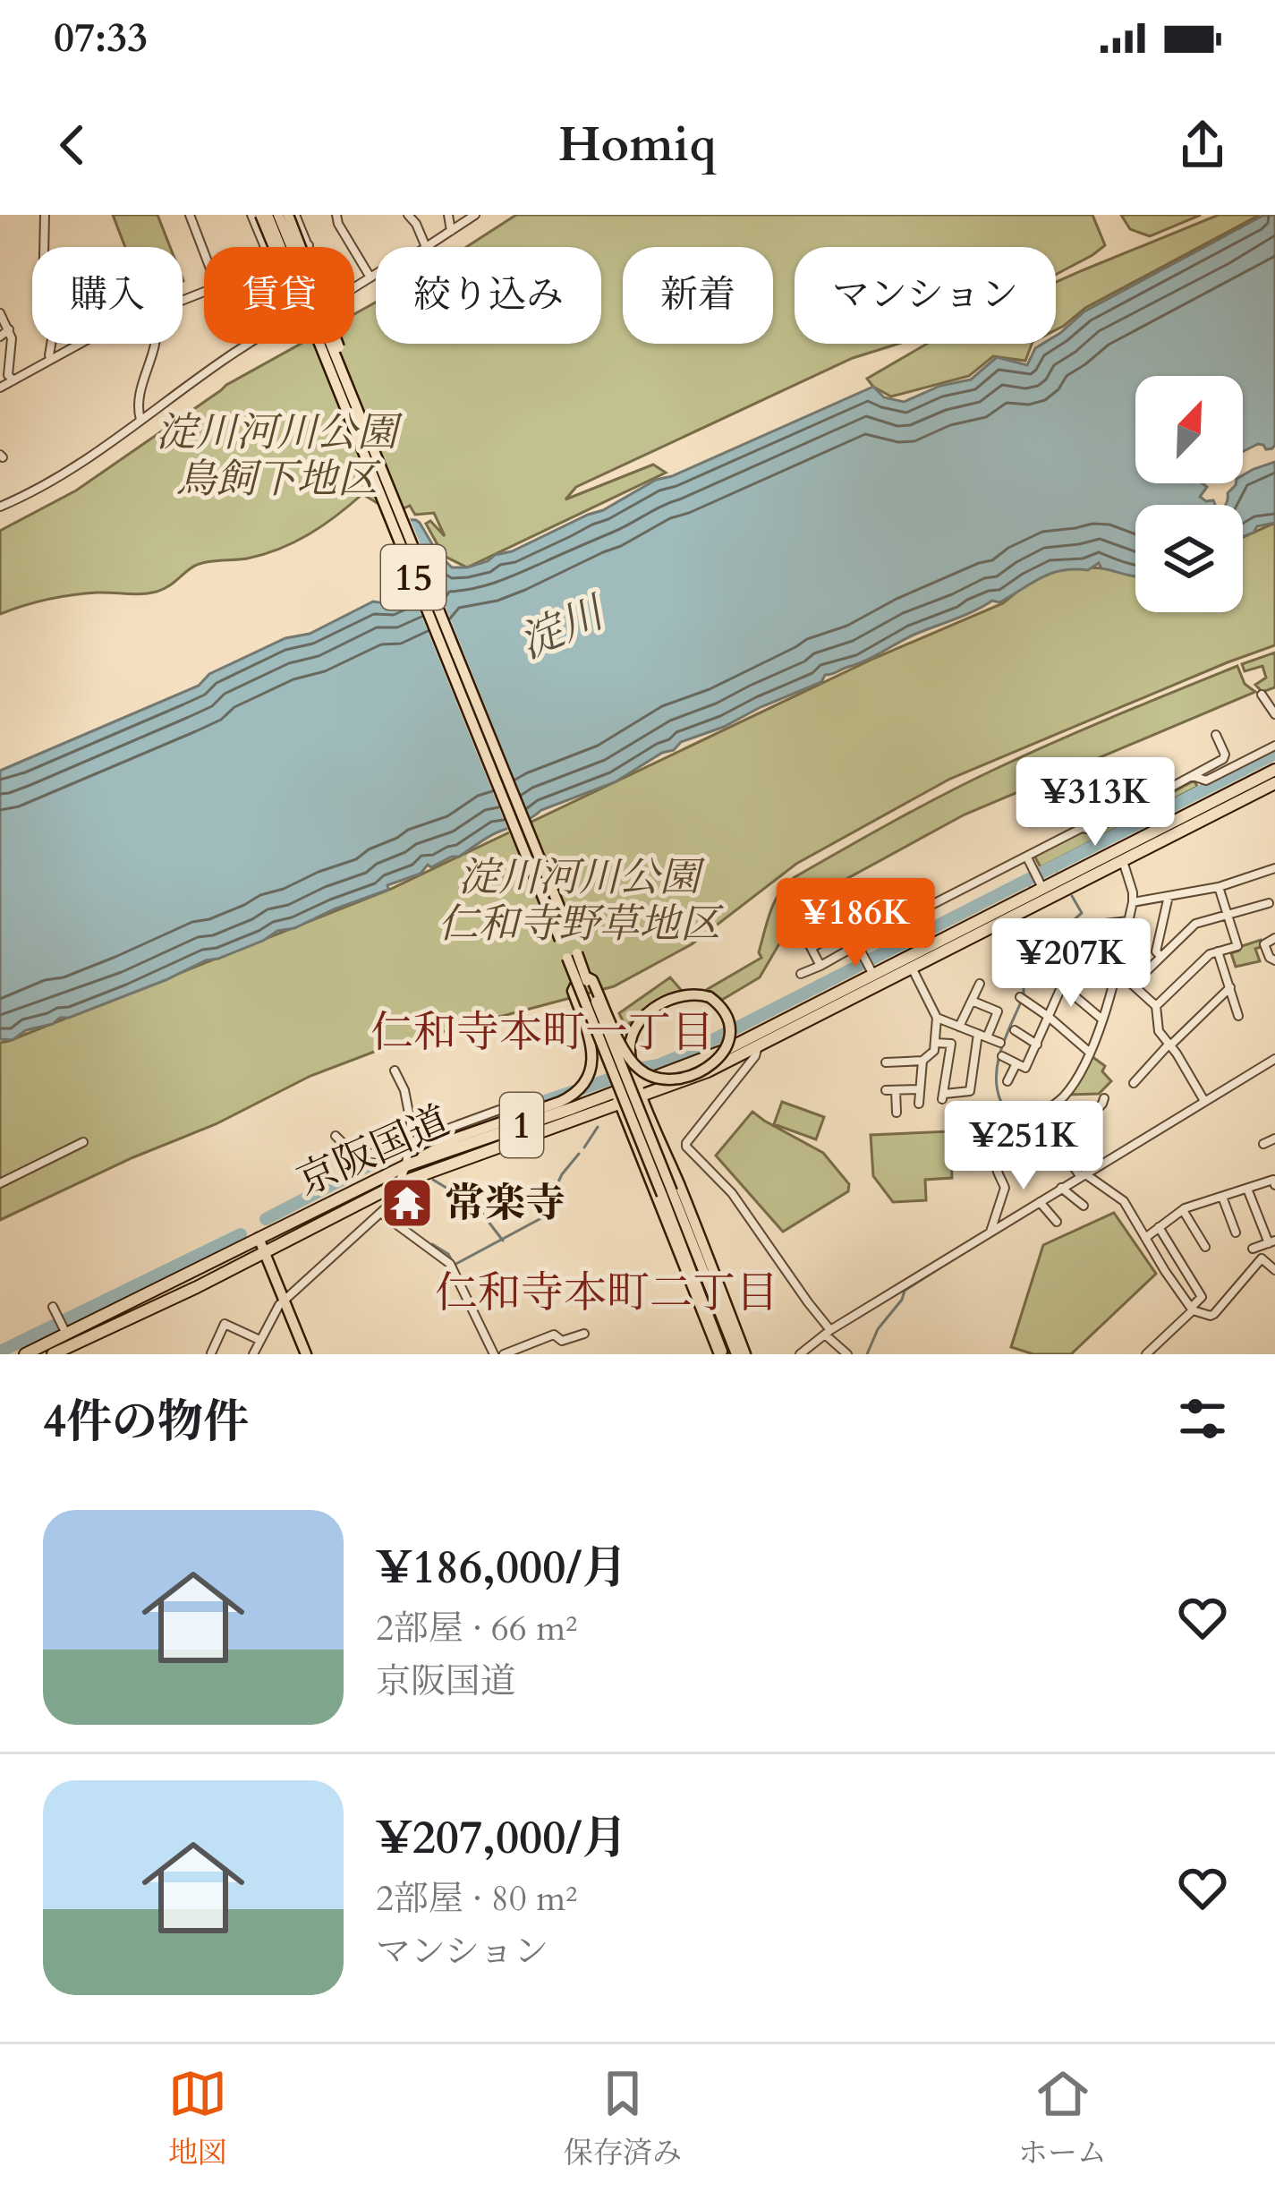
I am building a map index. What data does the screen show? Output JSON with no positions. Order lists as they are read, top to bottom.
{
  "streets": {
    "highway": ["1", "京阪国道"],
    "main road": ["15"]
  },
  "districts": ["仁和寺本町一丁目", "仁和寺本町二丁目"],
  "water": ["淀川"],
  "parks": ["淀川河川公園 鳥飼下地区", "淀川河川公園 仁和寺野草地区"],
  "places": {
    "temple": ["常楽寺"]
  },
  "north": "top right",
  "page": {
    "status": "07:33",
    "header": "Homiq",
    "chip": [
      "購入",
      "賃貸",
      "絞り込み",
      "新着",
      "マンション"
    ],
    "price": [
      "¥313K",
      "¥186K",
      "¥207K",
      "¥251K"
    ],
    "heading": "4件の物件",
    "list": [
      {
        "name": "¥186,000/月",
        "note": "2部屋 · 66 m² · 京阪国道"
      },
      {
        "name": "¥207,000/月",
        "note": "2部屋 · 80 m² · マンション"
      }
    ],
    "tabs": ["地図", "保存済み", "ホーム"]
  }
}
